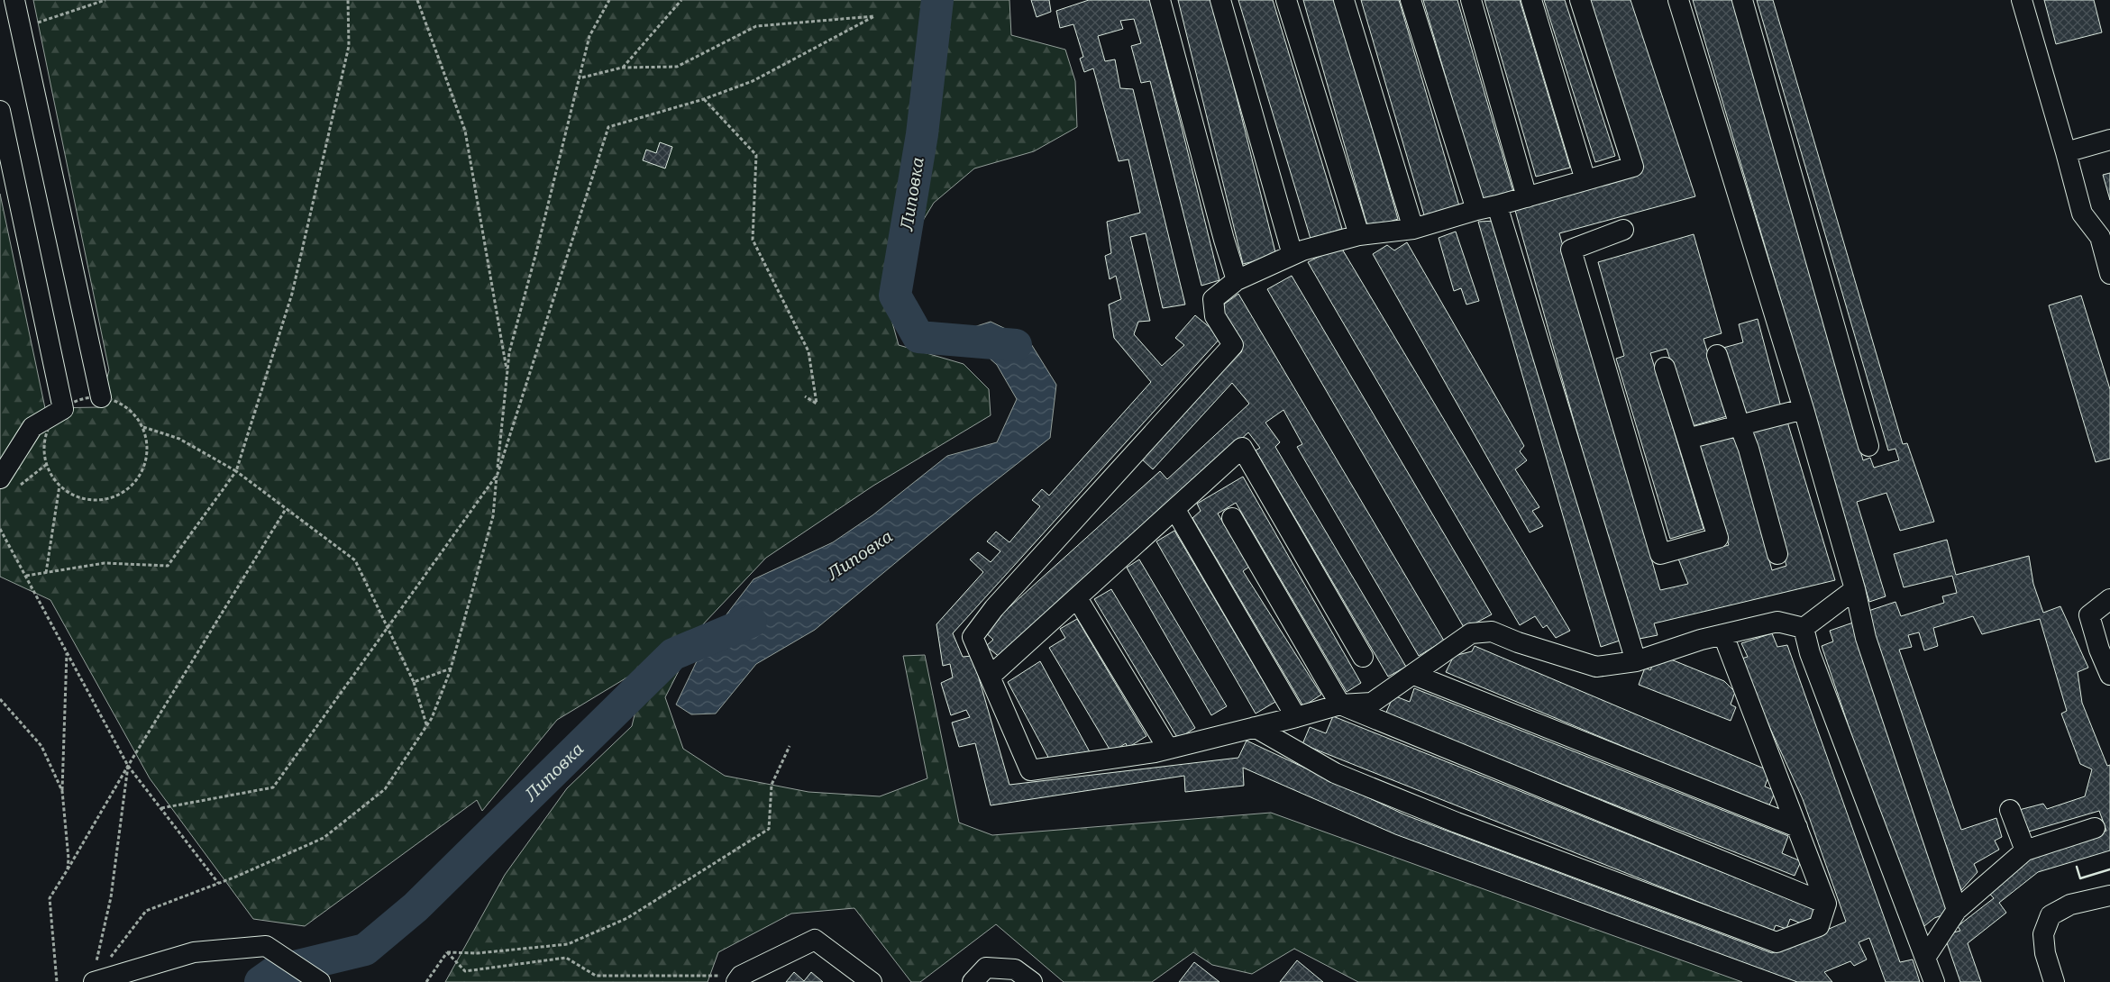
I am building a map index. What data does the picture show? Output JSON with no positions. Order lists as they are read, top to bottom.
{
  "water": ["Липовка"]
}
